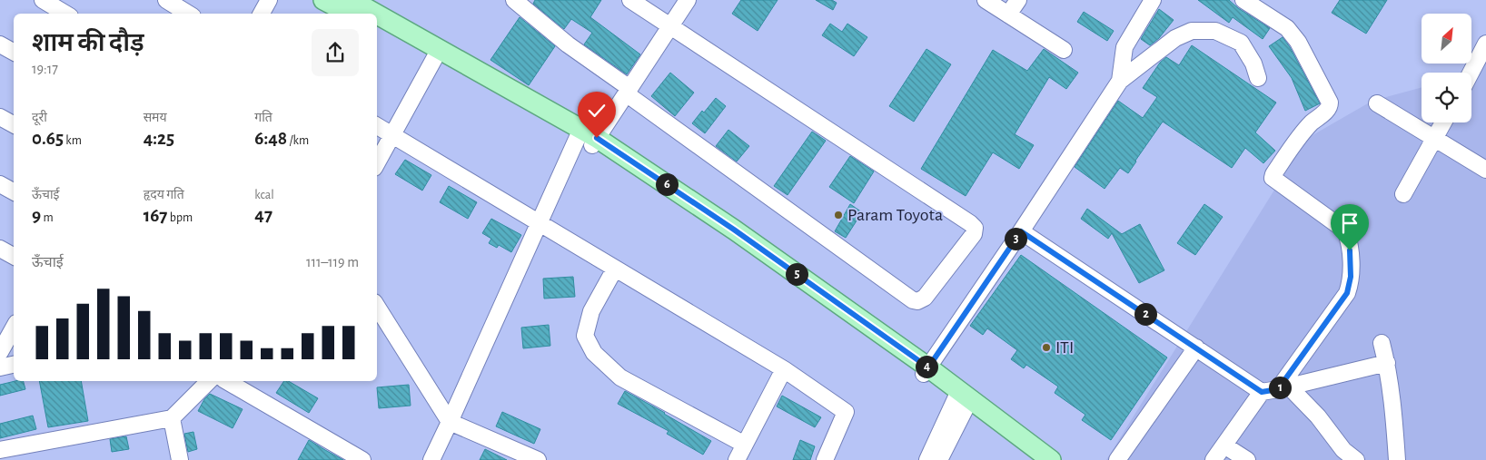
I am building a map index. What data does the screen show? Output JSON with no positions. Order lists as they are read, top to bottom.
{
  "places": ["Param Toyota", "ITI"],
  "north": "top right",
  "page": {
    "heading": ["शाम की दौड़", "19:17"],
    "stats": [
      ["दूरी", "0.65 km"],
      ["समय", "4:25"],
      ["गति", "6:48 /km"],
      ["ऊँचाई", "9 m"],
      ["हृदय गति", "167 bpm"],
      ["kcal", "47"]
    ],
    "pins": [
      "6",
      "3",
      "5",
      "2",
      "4",
      "1"
    ],
    "chart": ["ऊँचाई", "111–119 m"]
  }
}
